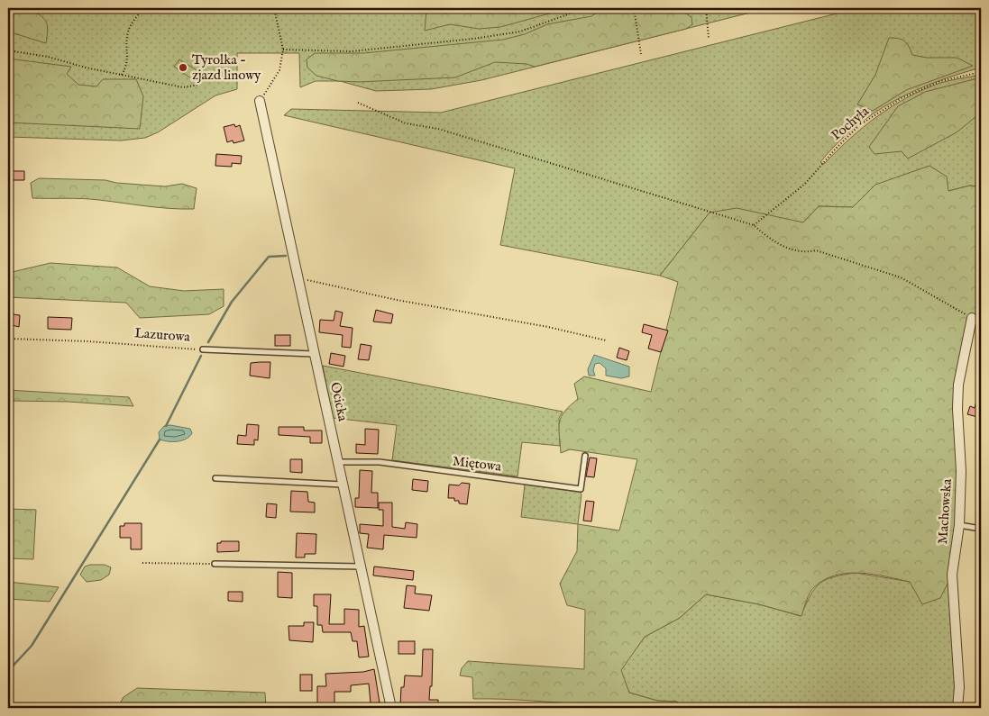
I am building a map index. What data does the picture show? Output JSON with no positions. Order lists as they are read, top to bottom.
{
  "streets": {
    "street": ["Ocicka", "Machowska"],
    "lane": ["Lazurowa", "Miętowa"],
    "path": ["Pochyła"]
  },
  "crossings": [
    ["Lazurowa", "Ocicka"],
    ["Ocicka", "Miętowa"]
  ],
  "places": ["Tyrolka - zjazd linowy"]
}
